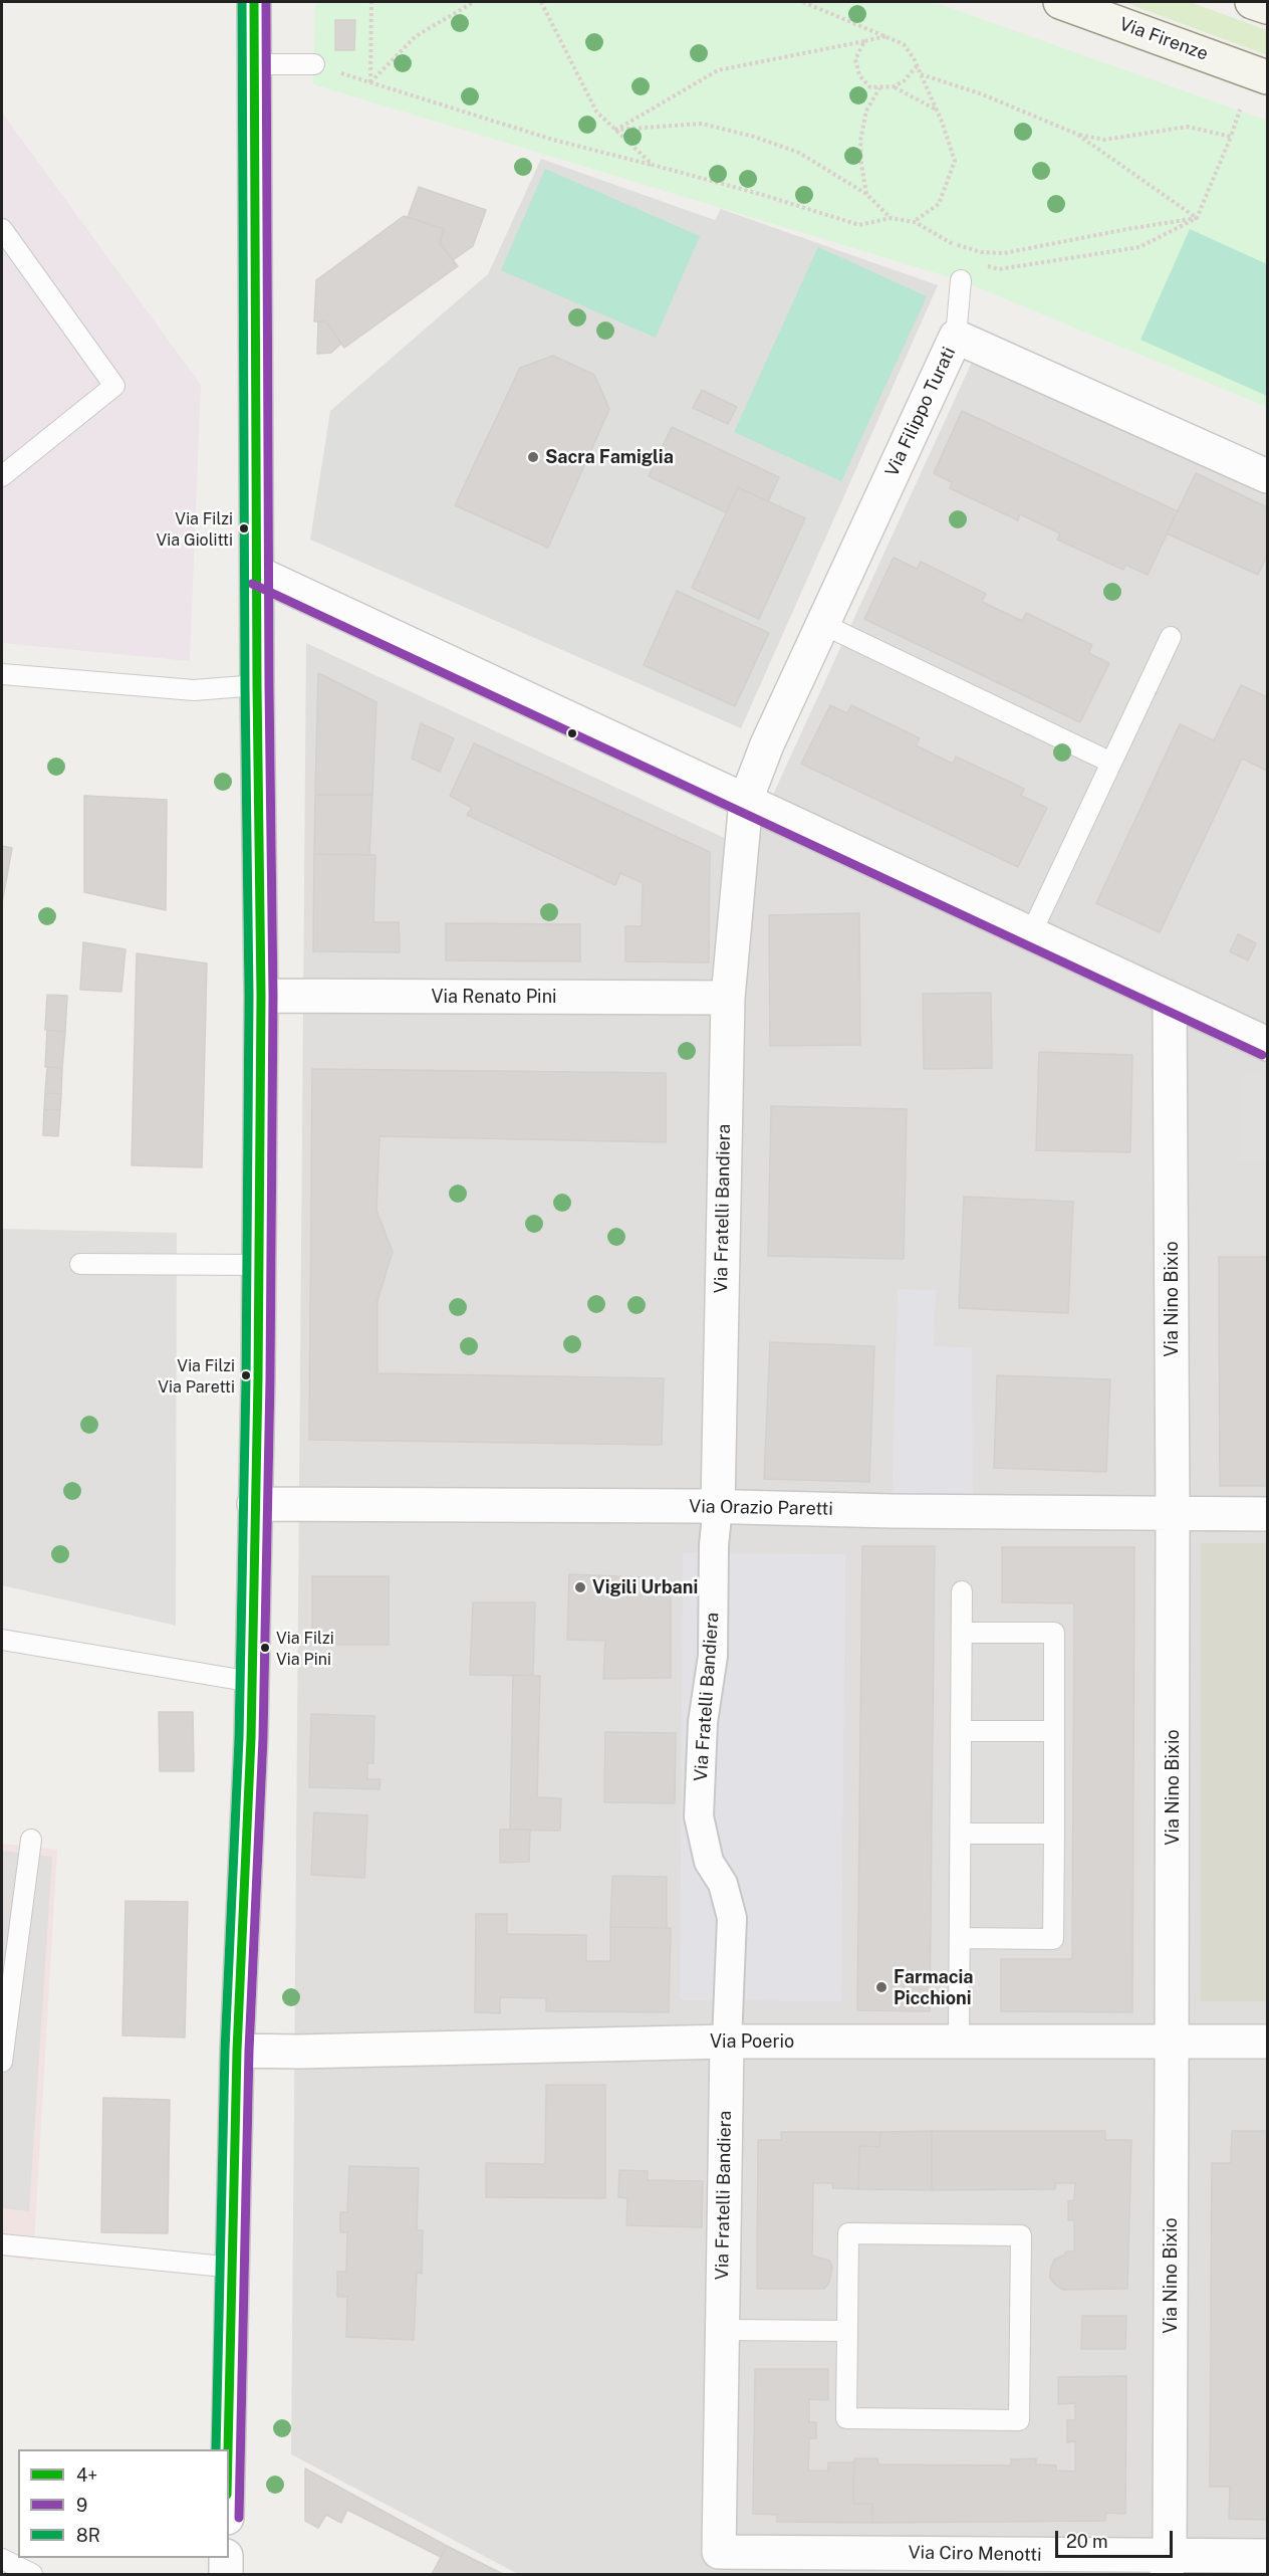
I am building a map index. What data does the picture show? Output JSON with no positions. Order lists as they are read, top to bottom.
{
  "streets": {
    "main road": ["Via Firenze"],
    "street": [
      "Via Filippo Turati",
      "Via Renato Pini",
      "Via Fratelli Bandiera",
      "Via Nino Bixio",
      "Via Orazio Paretti",
      "Via Poerio",
      "Via Ciro Menotti"
    ]
  },
  "crossings": [
    ["Via Filippo Turati", "Via Fratelli Bandiera"],
    ["Via Renato Pini", "Via Fratelli Bandiera"],
    ["Via Fratelli Bandiera", "Via Orazio Paretti"],
    ["Via Fratelli Bandiera", "Via Poerio"],
    ["Via Fratelli Bandiera", "Via Ciro Menotti"],
    ["Via Nino Bixio", "Via Orazio Paretti"],
    ["Via Nino Bixio", "Via Poerio"],
    ["Via Nino Bixio", "Via Ciro Menotti"]
  ],
  "places": [
    "Sacra Famiglia",
    "Via Filzi Via Giolitti",
    "Via Filzi Via Paretti",
    "Vigili Urbani",
    "Via Filzi Via Pini",
    "Farmacia Picchioni"
  ],
  "lines": ["transit line 4+", "transit line 9", "transit line 8R"],
  "legend": ["4+", "9", "8R"],
  "scale_bar": "20 m"
}
